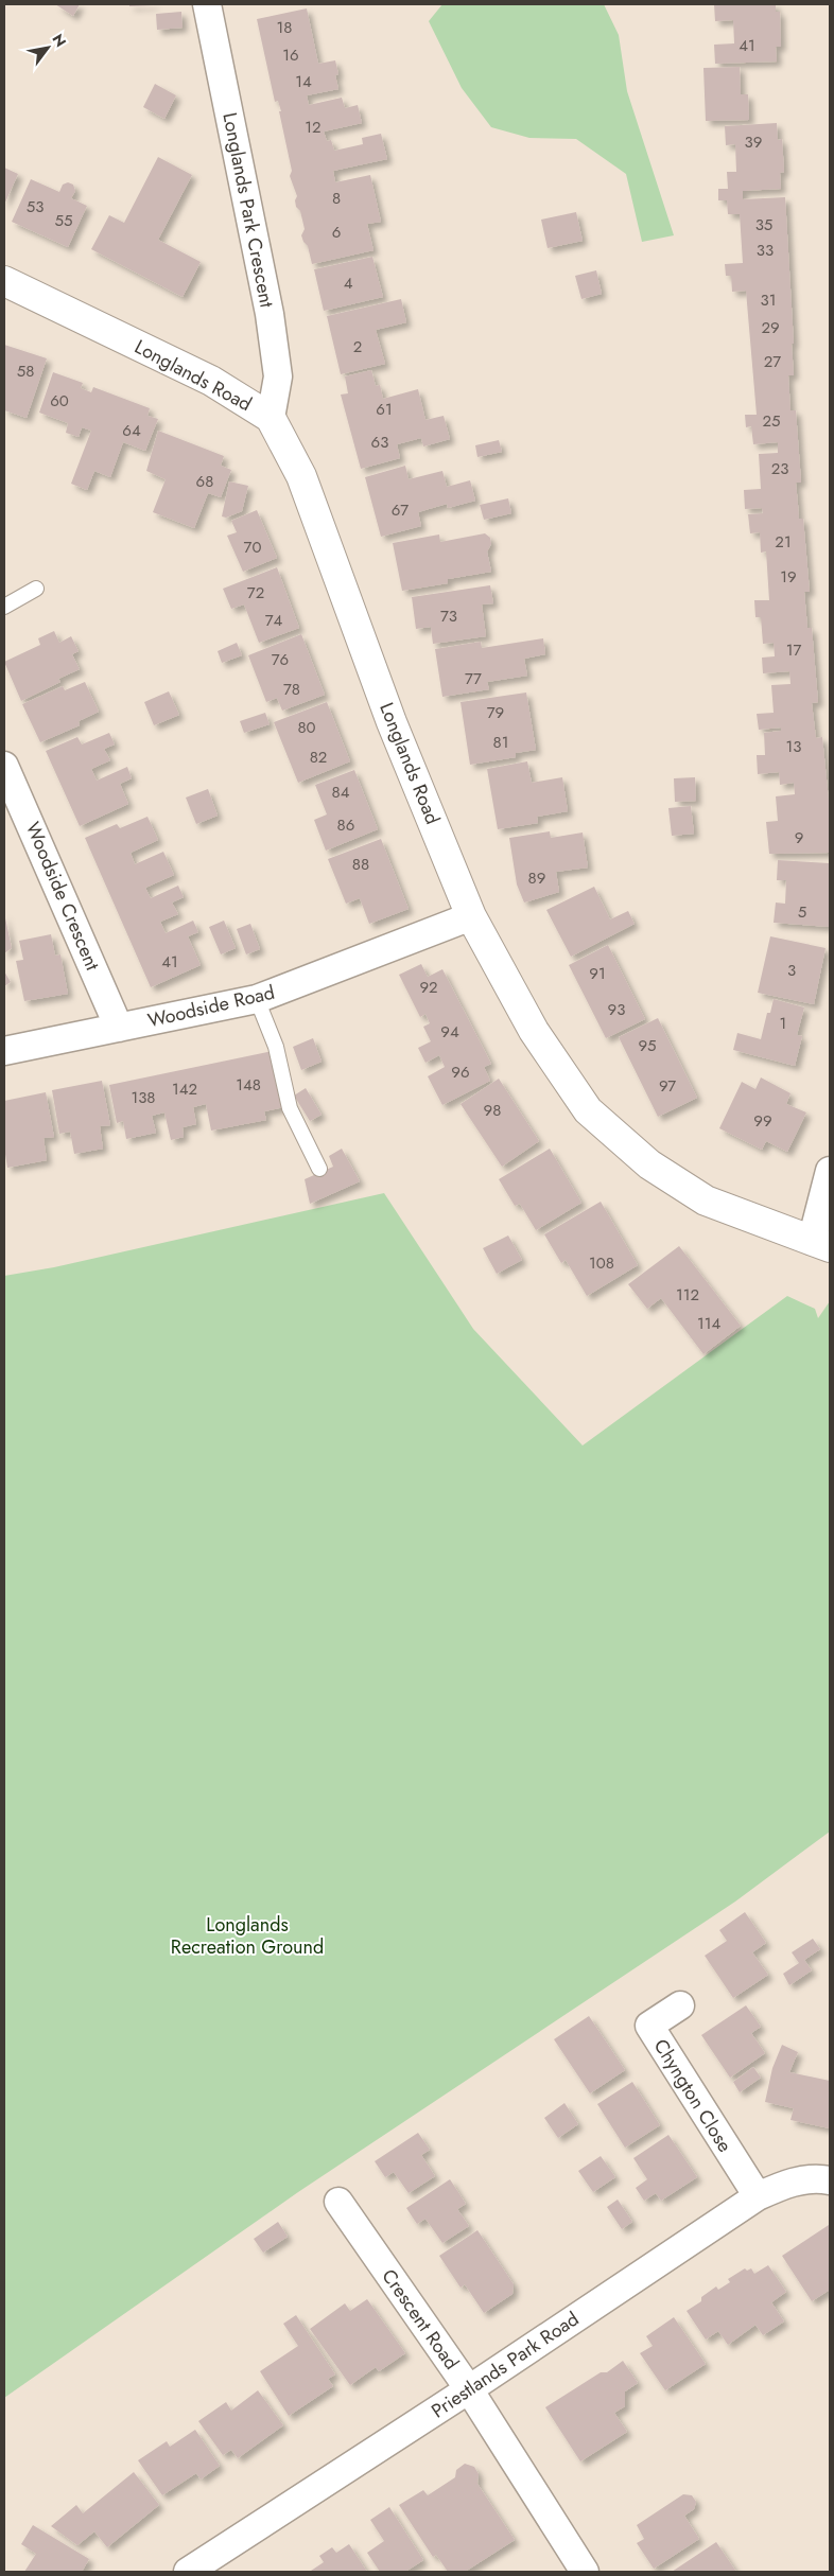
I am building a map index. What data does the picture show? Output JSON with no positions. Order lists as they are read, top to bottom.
{
  "streets": {
    "street": [
      "Longlands Park Crescent",
      "Longlands Road",
      "Woodside Crescent",
      "Woodside Road",
      "Chyngton Close",
      "Crescent Road",
      "Priestlands Park Road"
    ]
  },
  "crossings": [
    ["Longlands Park Crescent", "Longlands Road"],
    ["Longlands Road", "Woodside Road"],
    ["Woodside Crescent", "Woodside Road"],
    ["Chyngton Close", "Priestlands Park Road"],
    ["Crescent Road", "Priestlands Park Road"]
  ],
  "parks": ["Longlands Recreation Ground"],
  "house_numbers": [
    "18",
    "41",
    "16",
    "14",
    "12",
    "39",
    "8",
    "53",
    "55",
    "35",
    "6",
    "33",
    "4",
    "31",
    "29",
    "2",
    "27",
    "58",
    "60",
    "61",
    "25",
    "64",
    "63",
    "23",
    "68",
    "67",
    "21",
    "70",
    "19",
    "72",
    "73",
    "74",
    "17",
    "76",
    "77",
    "78",
    "79",
    "80",
    "81",
    "13",
    "82",
    "84",
    "86",
    "9",
    "88",
    "89",
    "5",
    "41",
    "3",
    "91",
    "92",
    "93",
    "1",
    "94",
    "95",
    "96",
    "148",
    "97",
    "142",
    "138",
    "98",
    "99",
    "108",
    "112",
    "114"
  ],
  "north": "top right"
}
